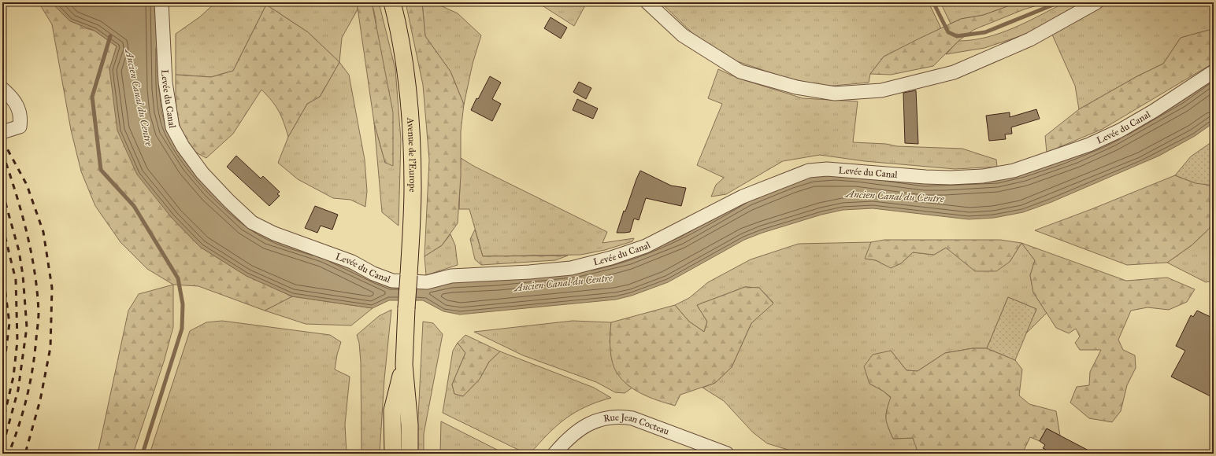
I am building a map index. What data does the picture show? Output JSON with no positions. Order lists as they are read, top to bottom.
{
  "streets": {
    "main road": ["Avenue de l'Europe"],
    "street": ["Levée du Canal", "Rue Jean Cocteau"]
  },
  "water": ["Ancien Canal du Centre"]
}
